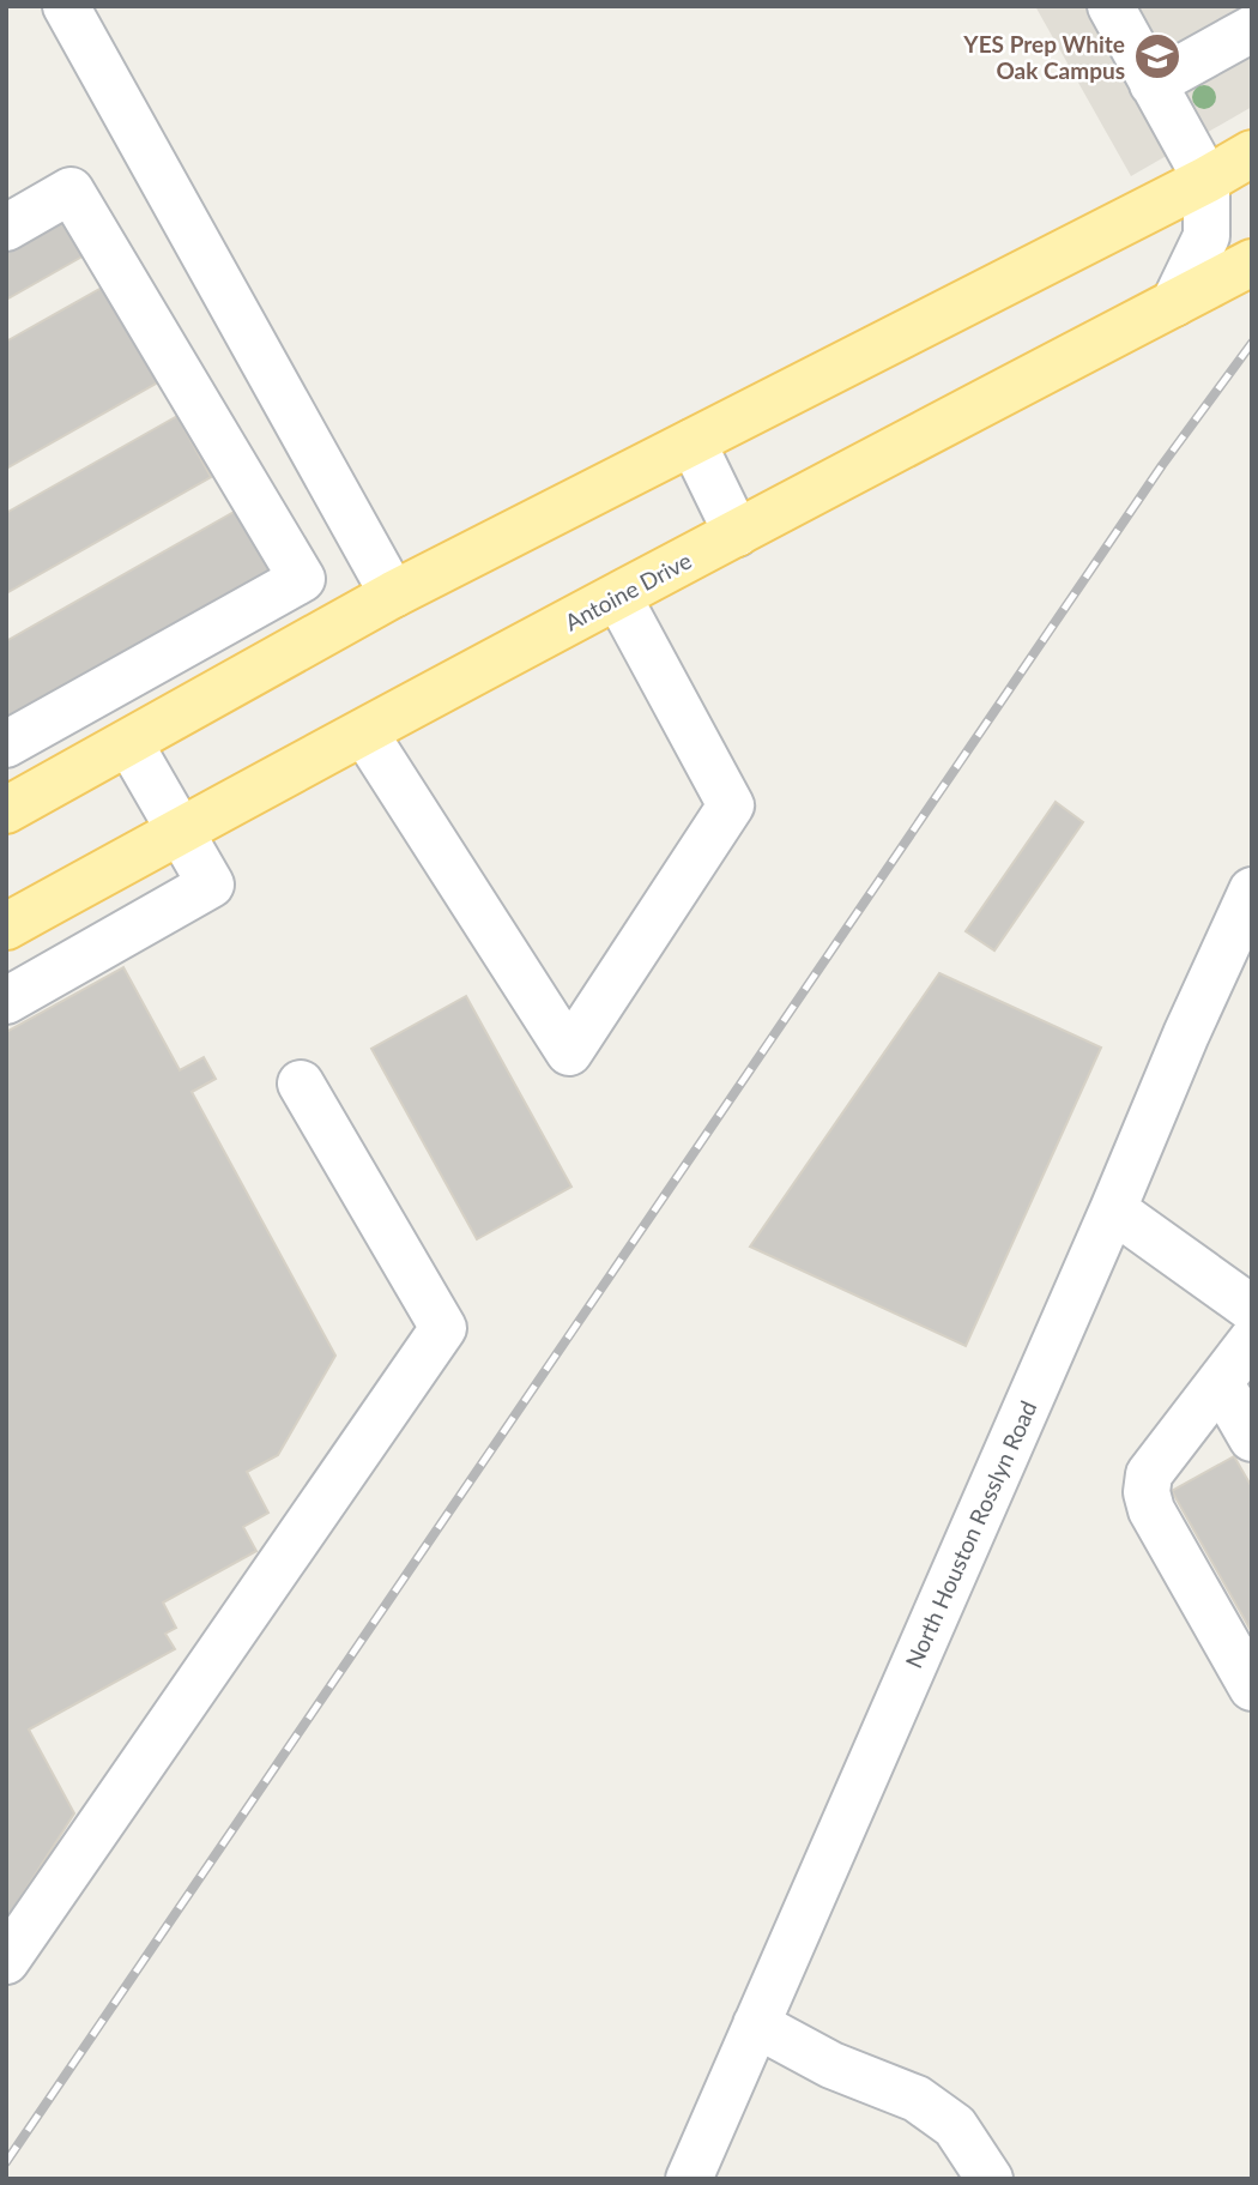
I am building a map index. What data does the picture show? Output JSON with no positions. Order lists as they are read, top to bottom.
{
  "streets": {
    "main road": ["Antoine Drive"],
    "street": ["North Houston Rosslyn Road"]
  },
  "places": {
    "school or university": ["YES Prep White Oak Campus"]
  }
}
